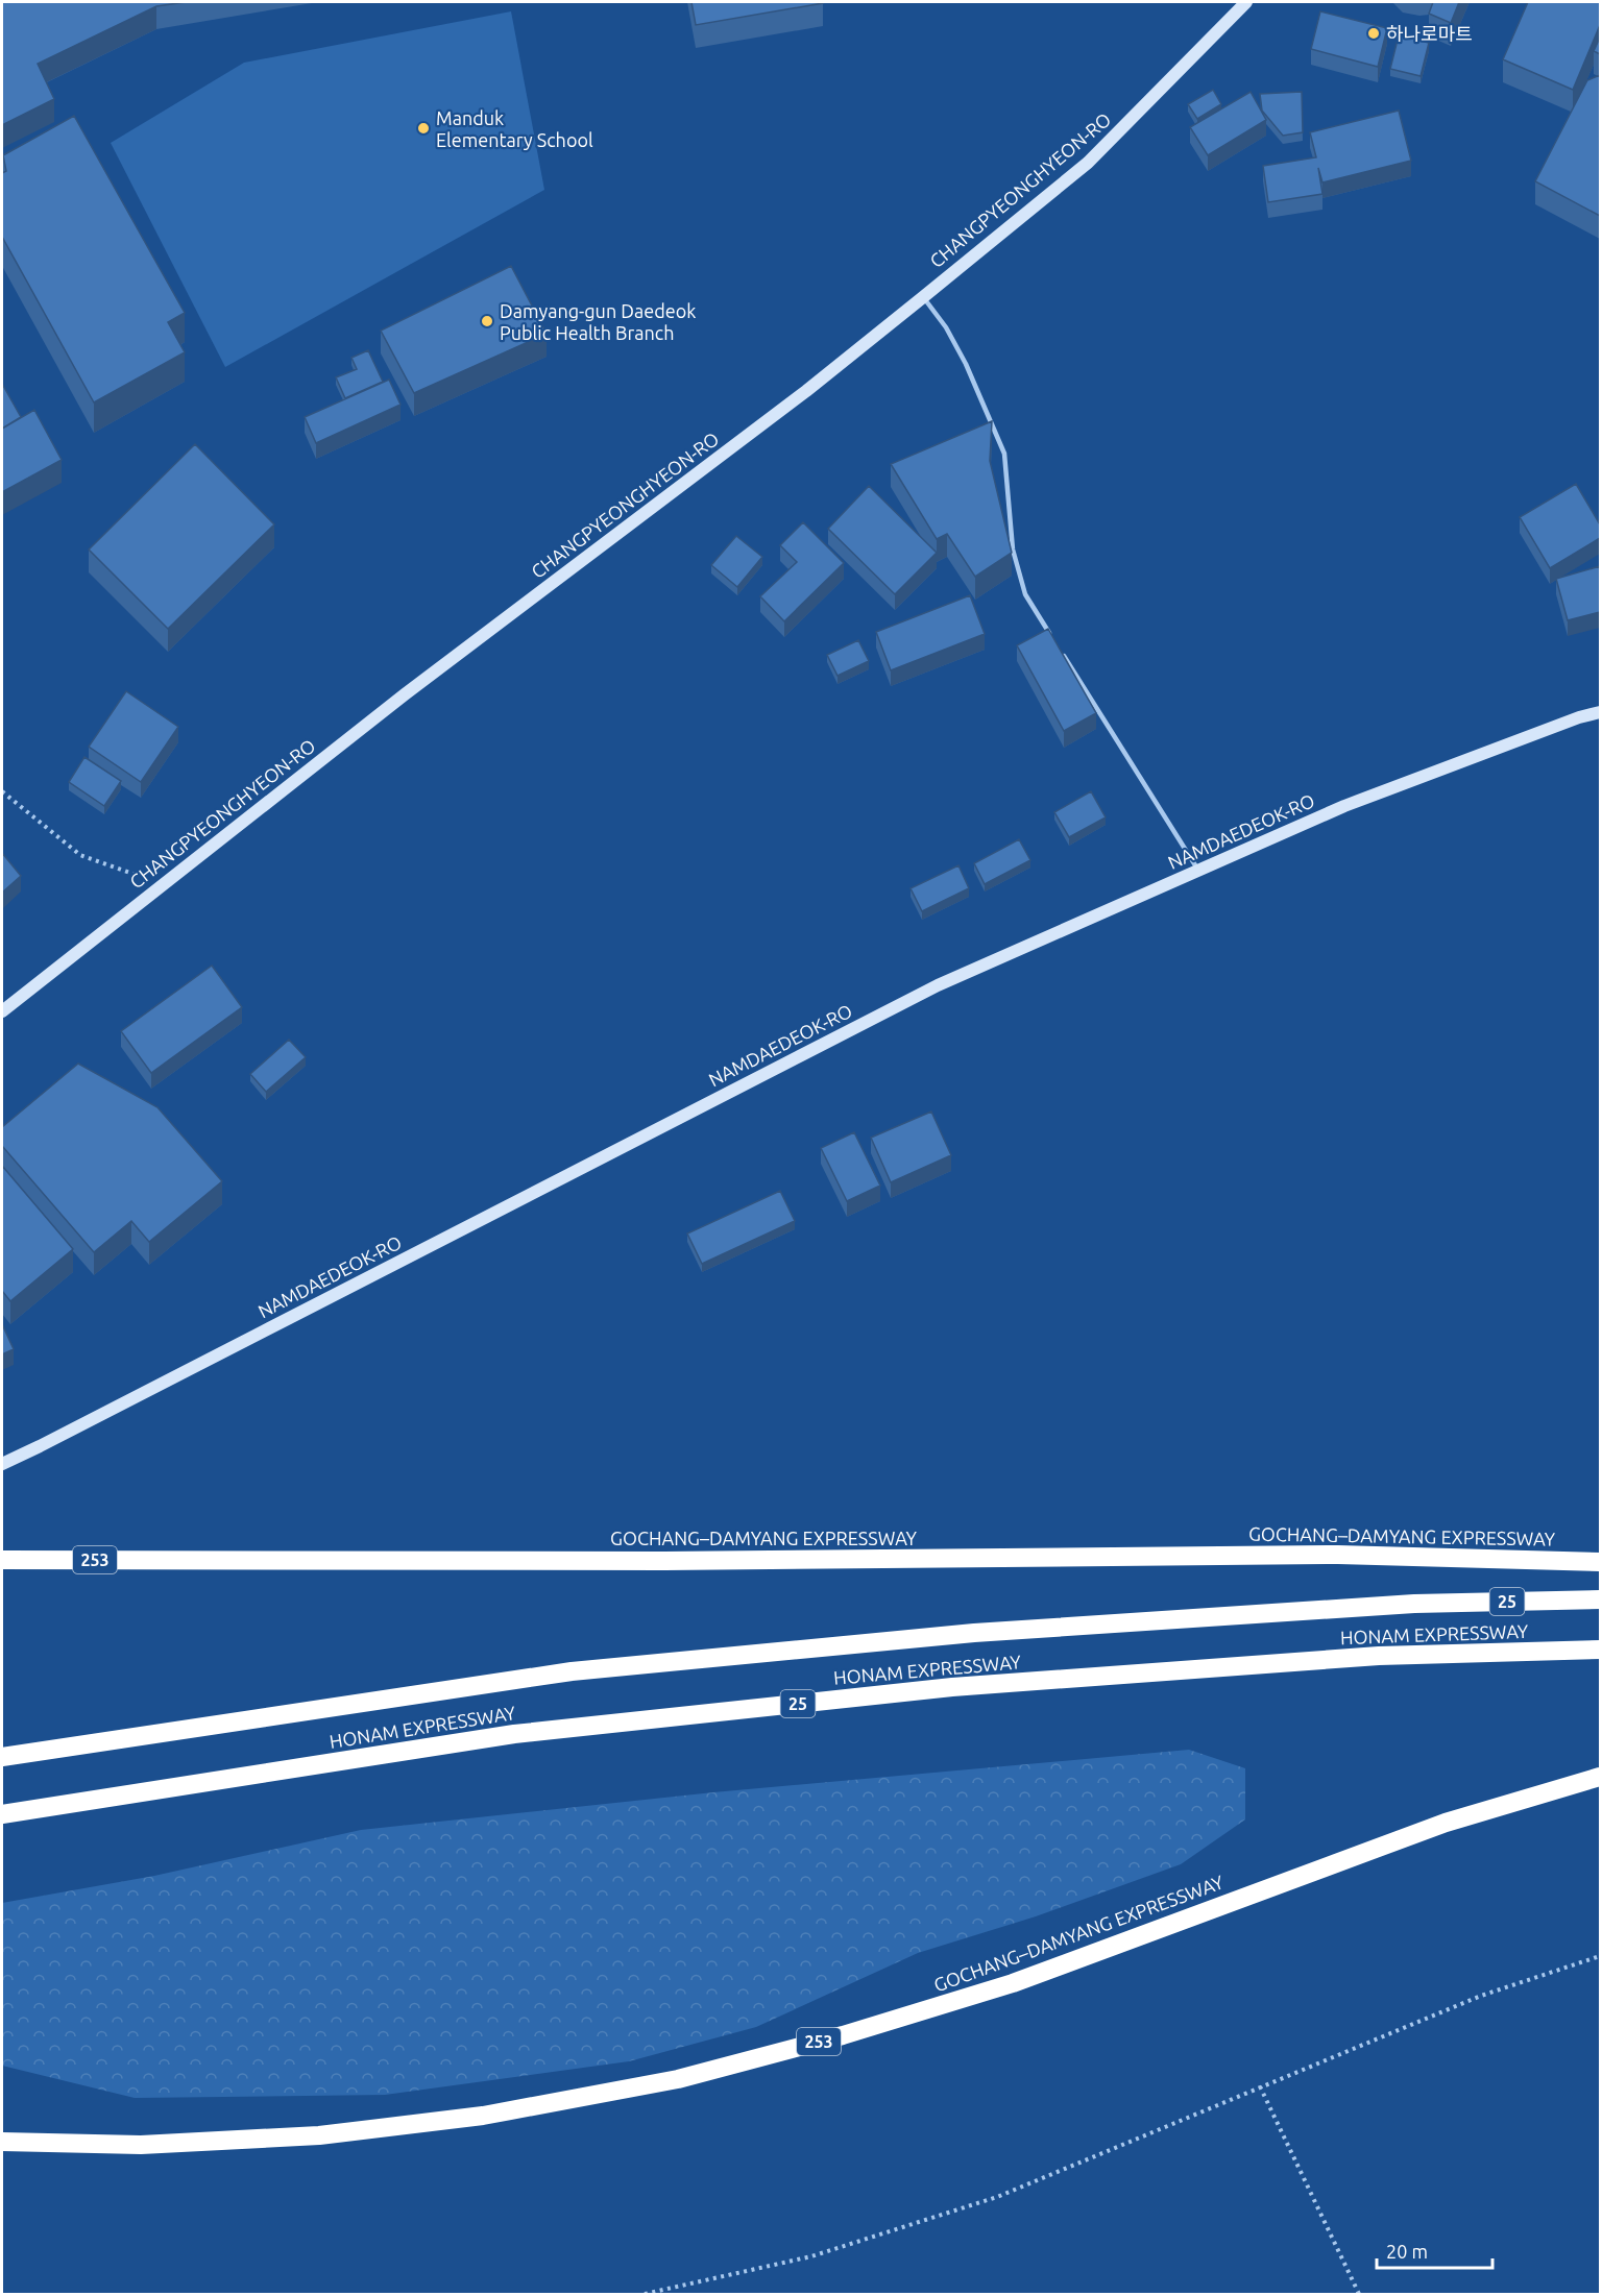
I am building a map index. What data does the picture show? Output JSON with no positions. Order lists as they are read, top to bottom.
{
  "streets": {
    "highway": [
      "GOCHANG–DAMYANG EXPRESSWAY",
      "253",
      "25",
      "HONAM EXPRESSWAY"
    ],
    "main road": ["CHANGPYEONGHYEON-RO", "NAMDAEDEOK-RO"]
  },
  "places": ["하나로마트", "Manduk Elementary School", "Damyang-gun Daedeok Public Health Branch"],
  "scale_bar": "20 m"
}
